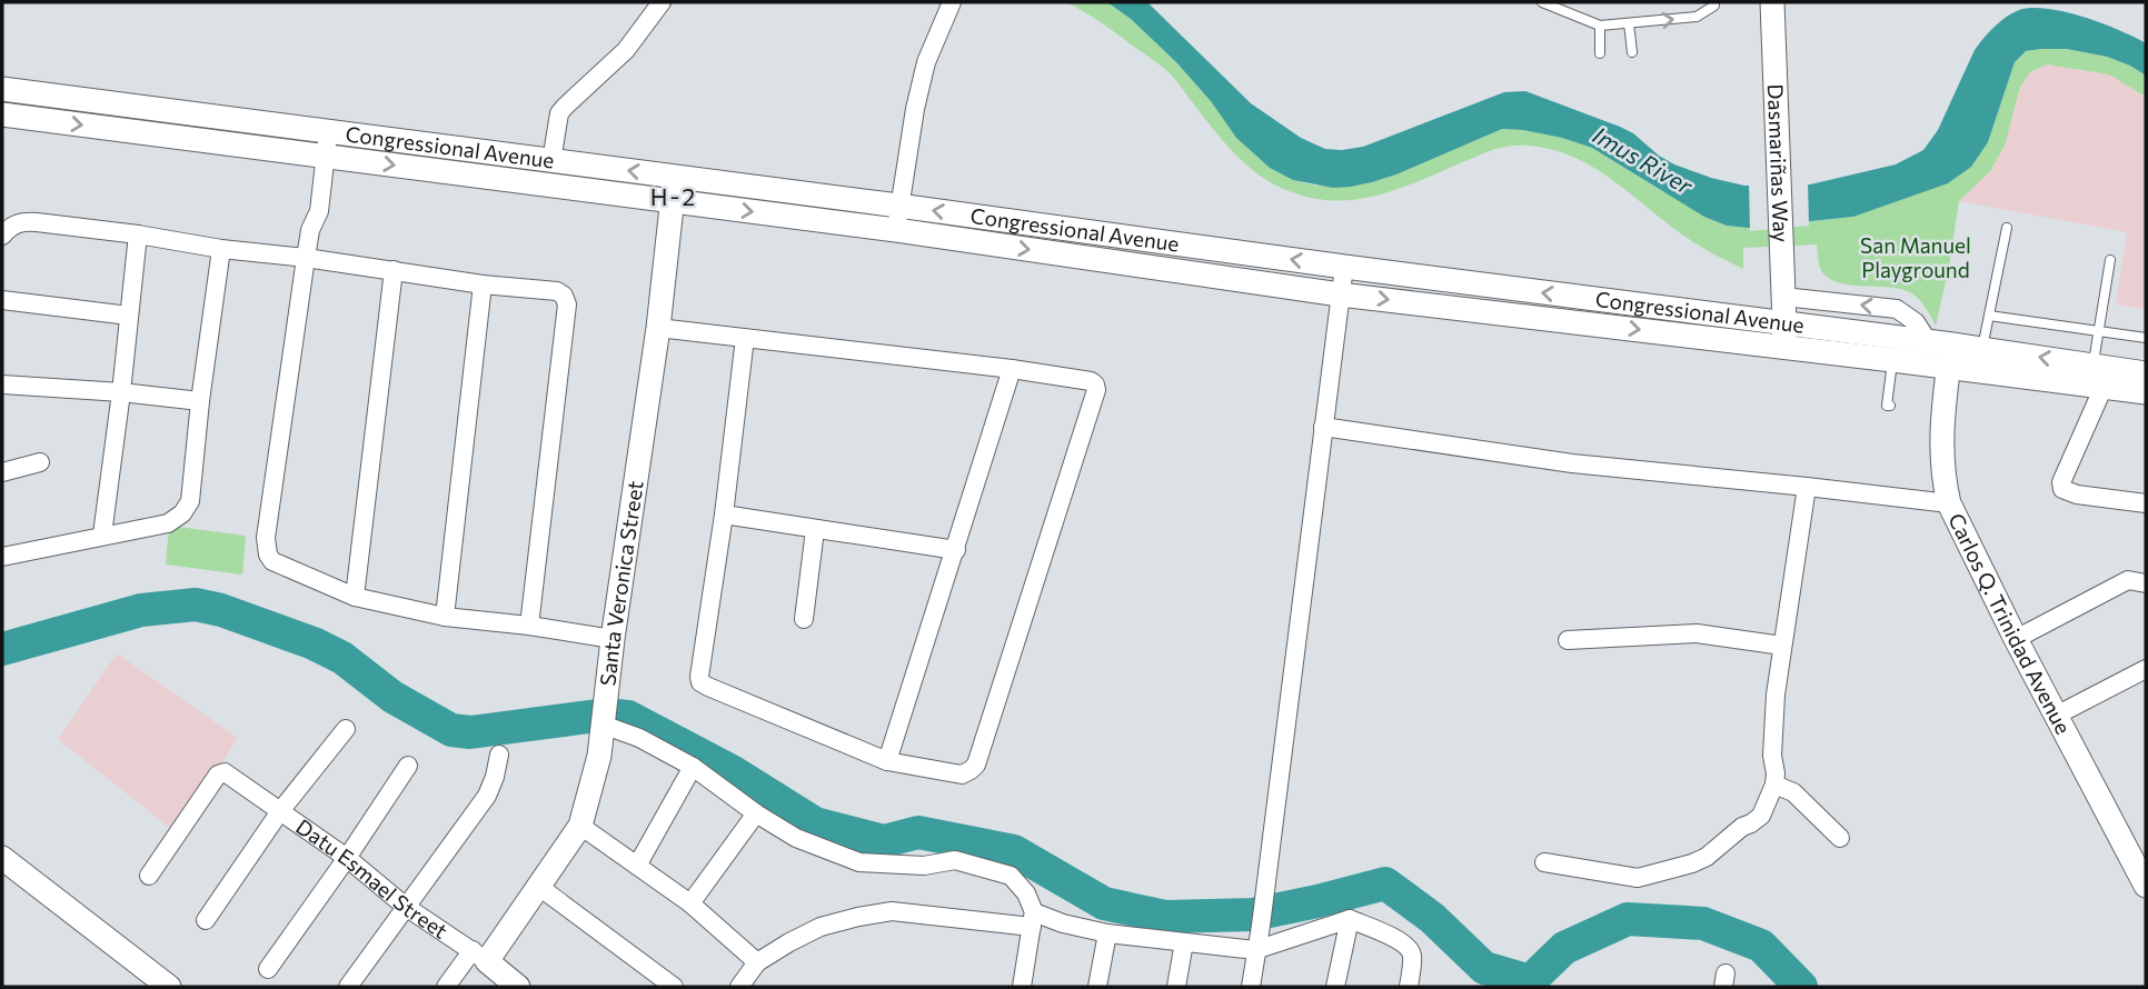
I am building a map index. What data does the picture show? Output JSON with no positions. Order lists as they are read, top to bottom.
{
  "streets": {
    "main road": [
      "Congressional Avenue",
      "Dasmariñas Way",
      "Santa Veronica Street",
      "Carlos Q. Trinidad Avenue",
      "Datu Esmael Street"
    ]
  },
  "crossings": [
    ["Congressional Avenue", "Dasmariñas Way"],
    ["Congressional Avenue", "Santa Veronica Street"],
    ["Congressional Avenue", "Carlos Q. Trinidad Avenue"],
    ["Santa Veronica Street", "Datu Esmael Street"]
  ],
  "districts": ["H-2"],
  "water": ["Imus River"],
  "parks": ["San Manuel Playground"]
}
